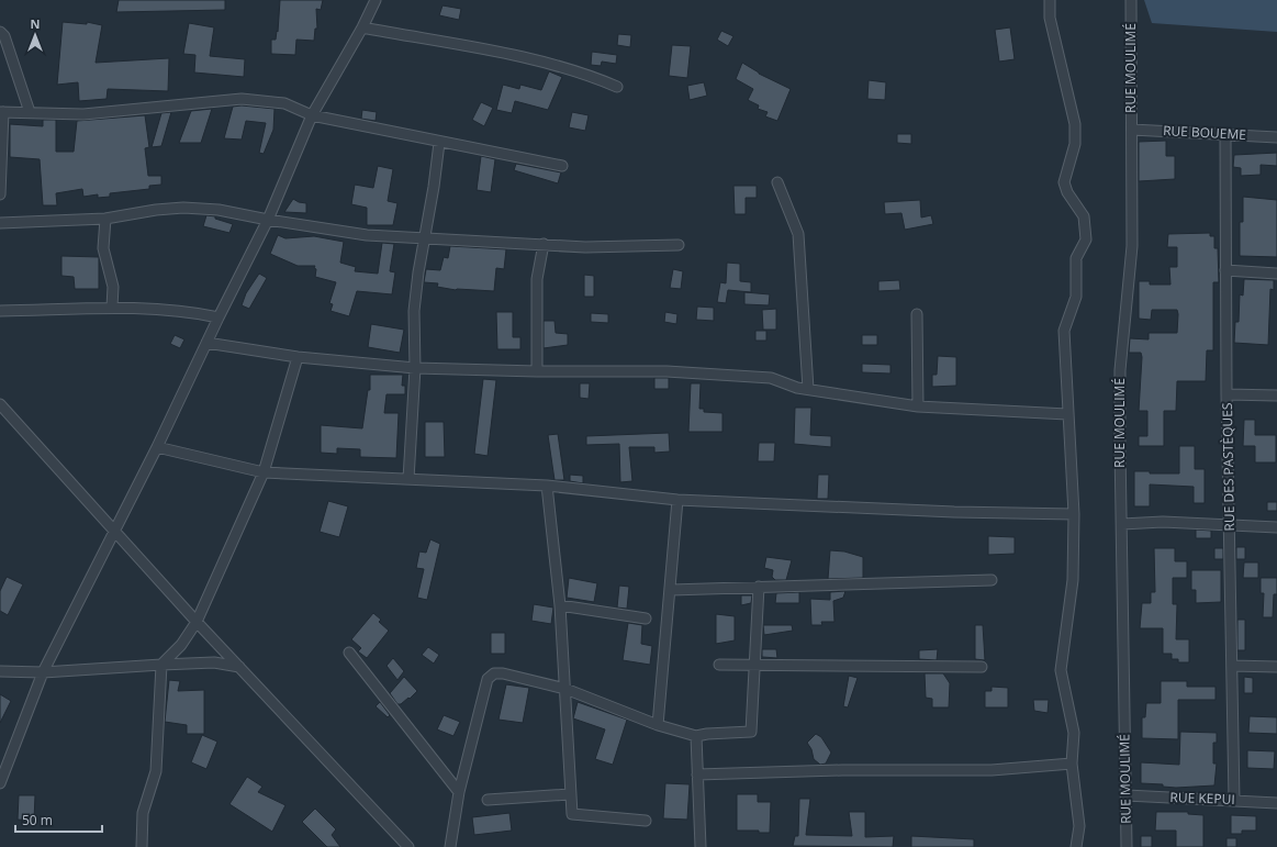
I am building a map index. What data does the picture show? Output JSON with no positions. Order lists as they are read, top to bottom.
{
  "streets": {
    "street": [
      "RUE MOULIMÉ",
      "RUE BOUEME",
      "RUE DES PASTÈQUES",
      "RUE KEPUI"
    ]
  },
  "crossings": [
    ["RUE MOULIMÉ", "RUE BOUEME"],
    ["RUE MOULIMÉ", "RUE KEPUI"],
    ["RUE BOUEME", "RUE DES PASTÈQUES"],
    ["RUE DES PASTÈQUES", "RUE KEPUI"]
  ],
  "scale_bar": "50 m",
  "north": "top"
}
